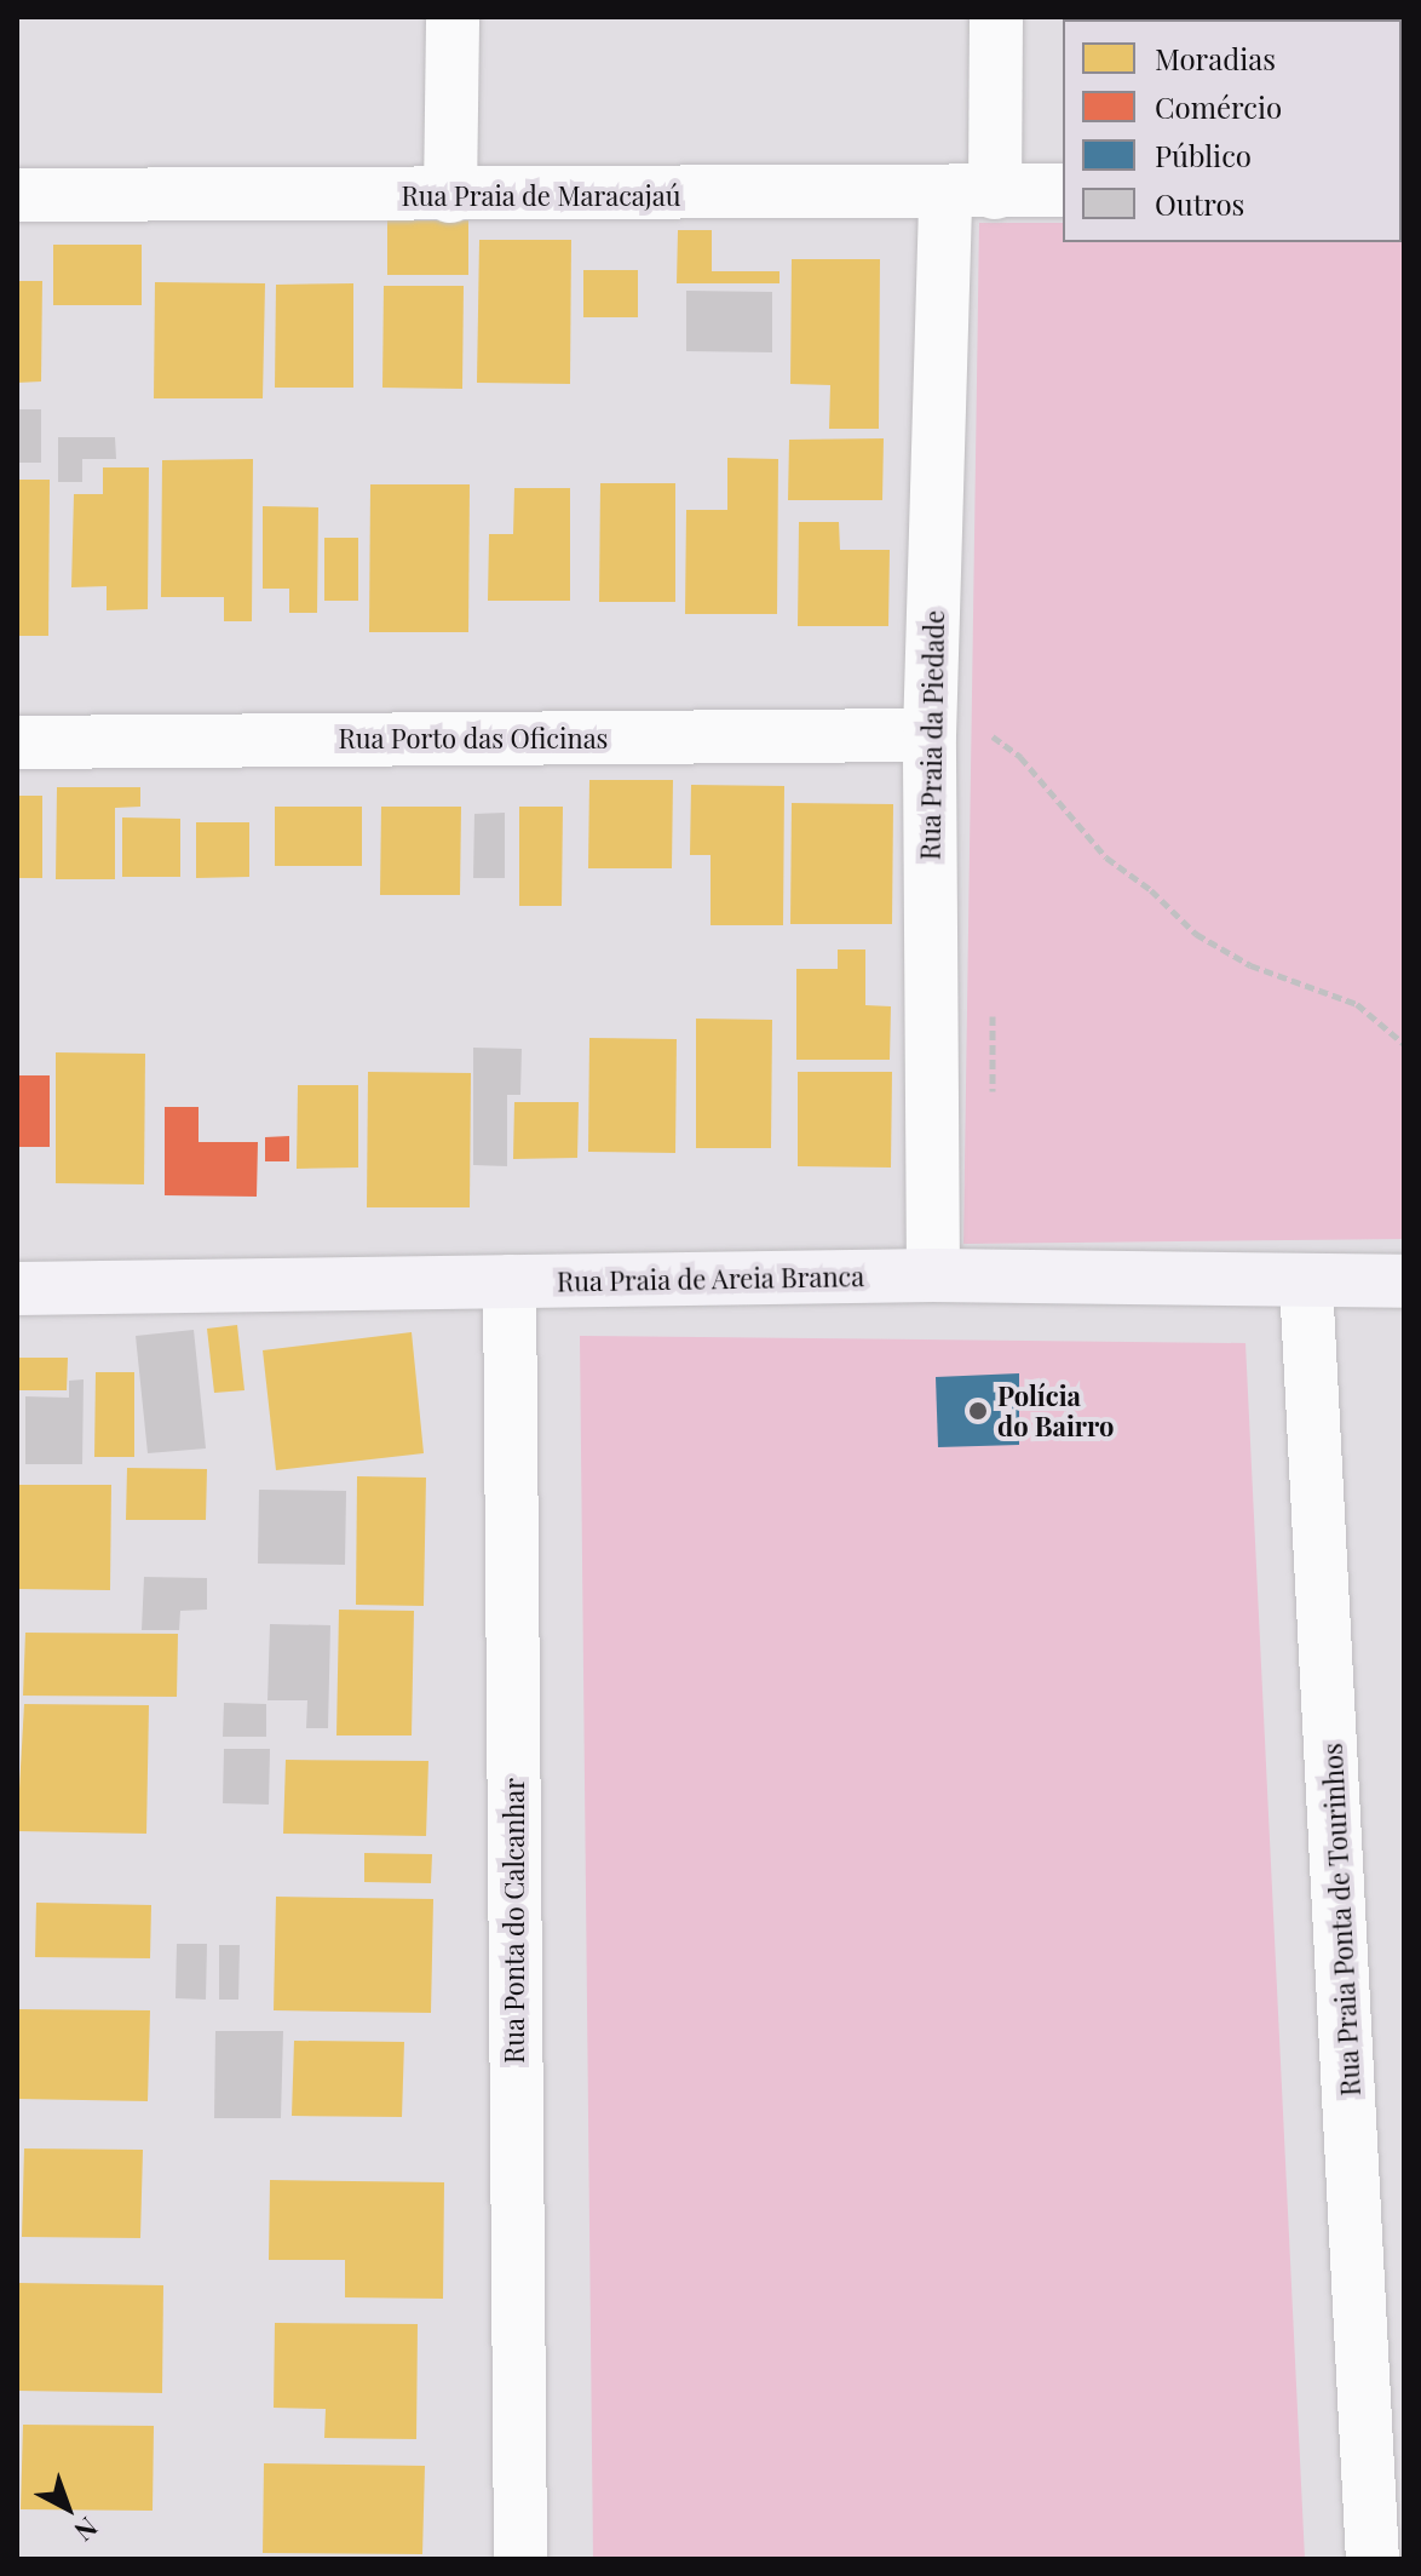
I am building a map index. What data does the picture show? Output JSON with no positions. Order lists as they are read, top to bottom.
{
  "streets": {
    "street": [
      "Rua Praia de Maracajaú",
      "Rua Praia da Piedade",
      "Rua Porto das Oficinas",
      "Rua Praia de Areia Branca",
      "Rua Praia Ponta de Tourinhos",
      "Rua Ponta do Calcanhar"
    ]
  },
  "crossings": [
    ["Rua Praia de Maracajaú", "Rua Praia da Piedade"],
    ["Rua Praia da Piedade", "Rua Porto das Oficinas"],
    ["Rua Praia da Piedade", "Rua Praia de Areia Branca"],
    ["Rua Praia de Areia Branca", "Rua Praia Ponta de Tourinhos"],
    ["Rua Praia de Areia Branca", "Rua Ponta do Calcanhar"]
  ],
  "places": ["Polícia do Bairro"],
  "legend": [
    "Moradias",
    "Comércio",
    "Público",
    "Outros"
  ],
  "north": "bottom right"
}
